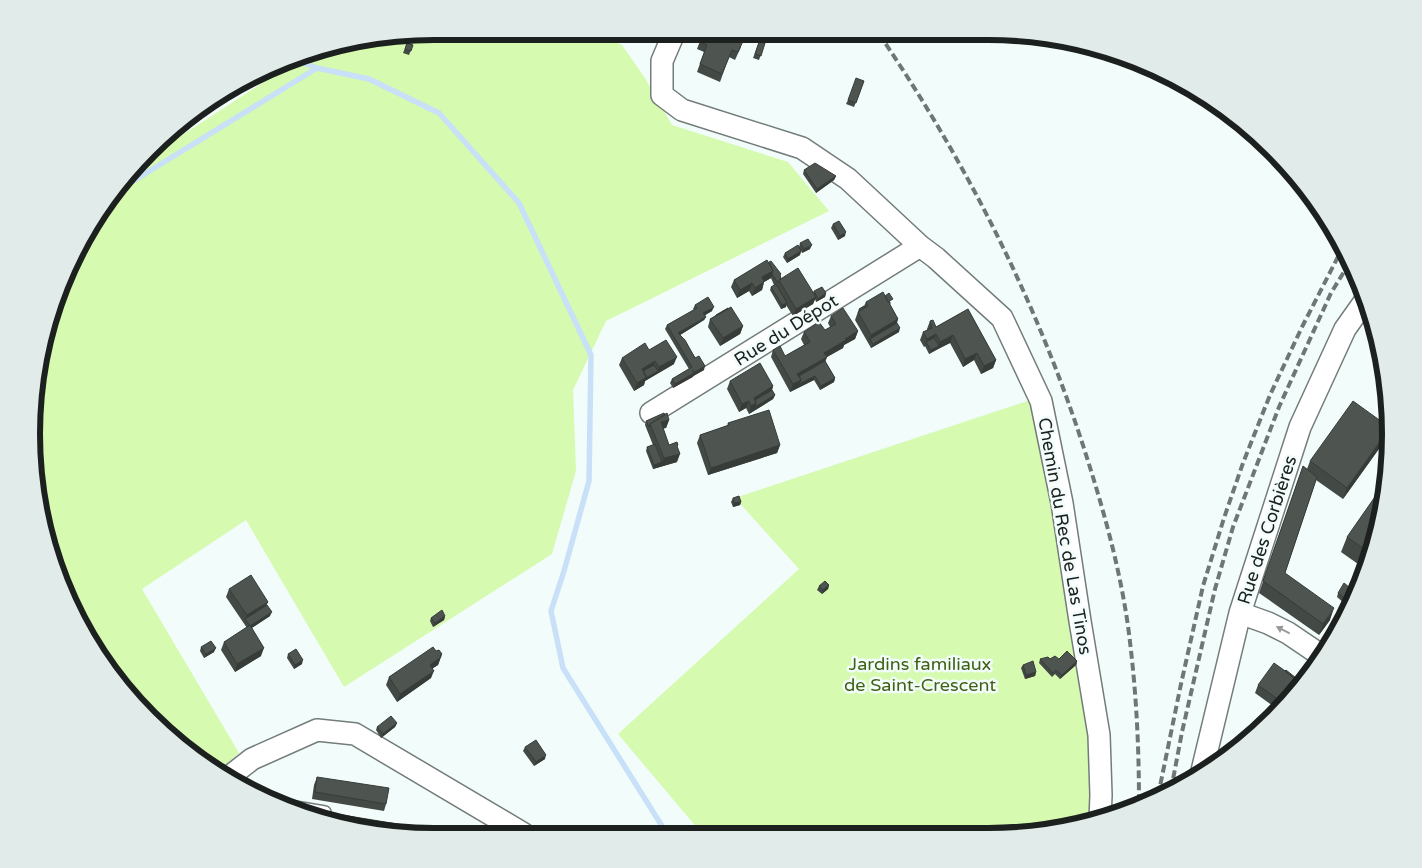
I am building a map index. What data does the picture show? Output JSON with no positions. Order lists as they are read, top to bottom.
{
  "streets": {
    "street": ["Rue du Dépot", "Rue des Corbières", "Chemin du Rec de Las Tinos"]
  },
  "crossings": [
    ["Rue du Dépot", "Chemin du Rec de Las Tinos"]
  ],
  "parks": ["Jardins familiaux de Saint-Crescent"]
}
